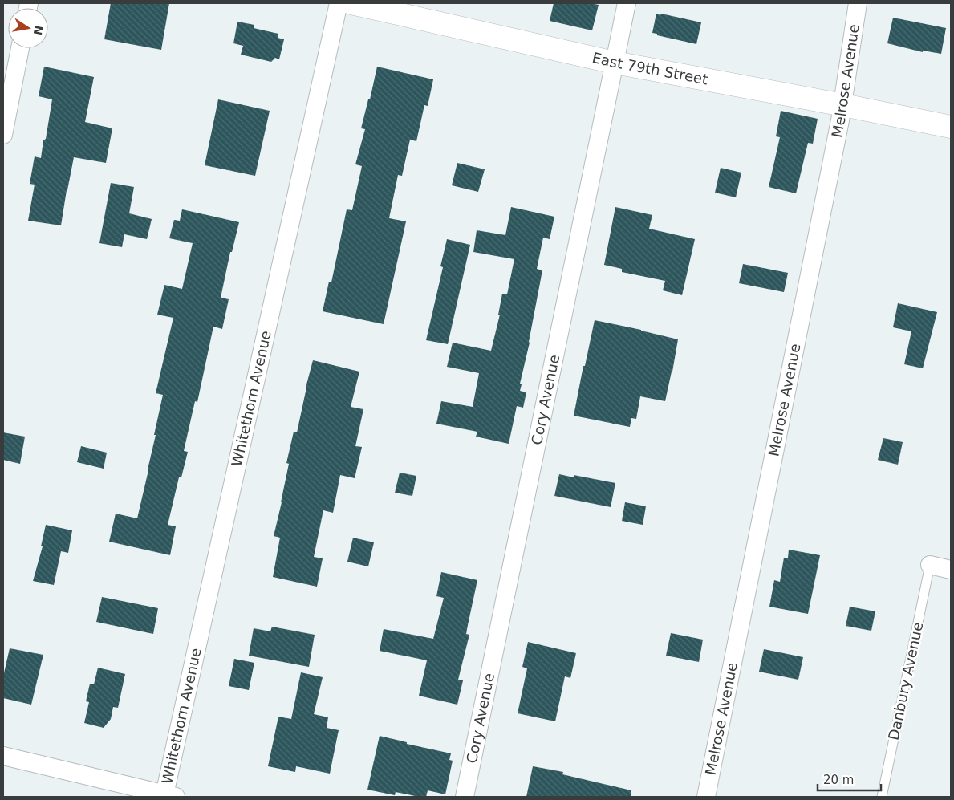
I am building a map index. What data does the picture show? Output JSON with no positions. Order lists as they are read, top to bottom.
{
  "streets": {
    "main road": ["East 79th Street"],
    "street": ["Melrose Avenue", "Whitethorn Avenue", "Cory Avenue"],
    "lane": ["Danbury Avenue"]
  },
  "crossings": [
    ["East 79th Street", "Melrose Avenue"],
    ["East 79th Street", "Cory Avenue"]
  ],
  "scale_bar": "20 m",
  "north": "right"
}
